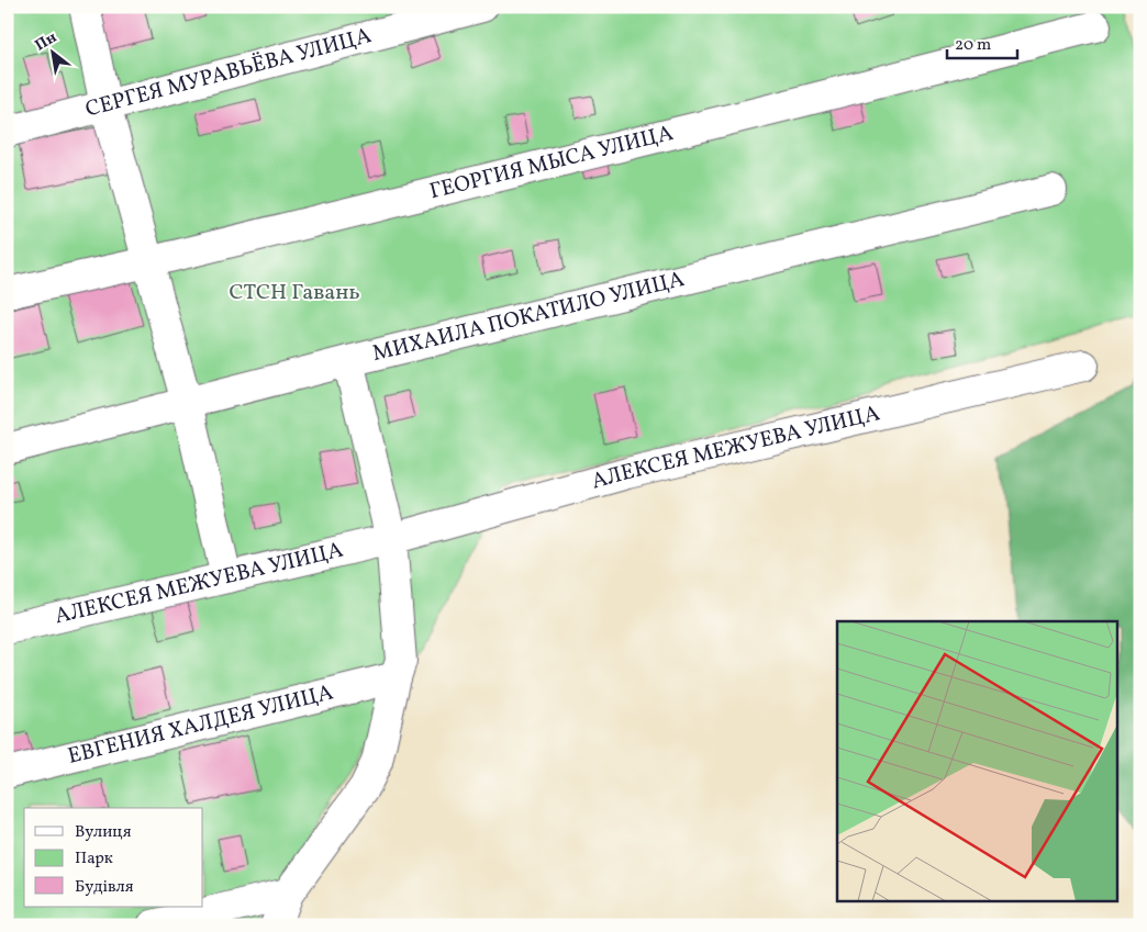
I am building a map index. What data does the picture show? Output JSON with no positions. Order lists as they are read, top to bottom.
{
  "streets": {
    "street": [
      "СЕРГЕЯ МУРАВЬЁВА УЛИЦА",
      "ГЕОРГИЯ МЫСА УЛИЦА",
      "МИХАИЛА ПОКАТИЛО УЛИЦА",
      "АЛЕКСЕЯ МЕЖУЕВА УЛИЦА",
      "ЕВГЕНИЯ ХАЛДЕЯ УЛИЦА"
    ]
  },
  "parks": ["СТСН Гавань"],
  "legend": ["Вулиця", "Парк", "Будівля"],
  "scale_bar": "20 m",
  "north": "top left"
}
